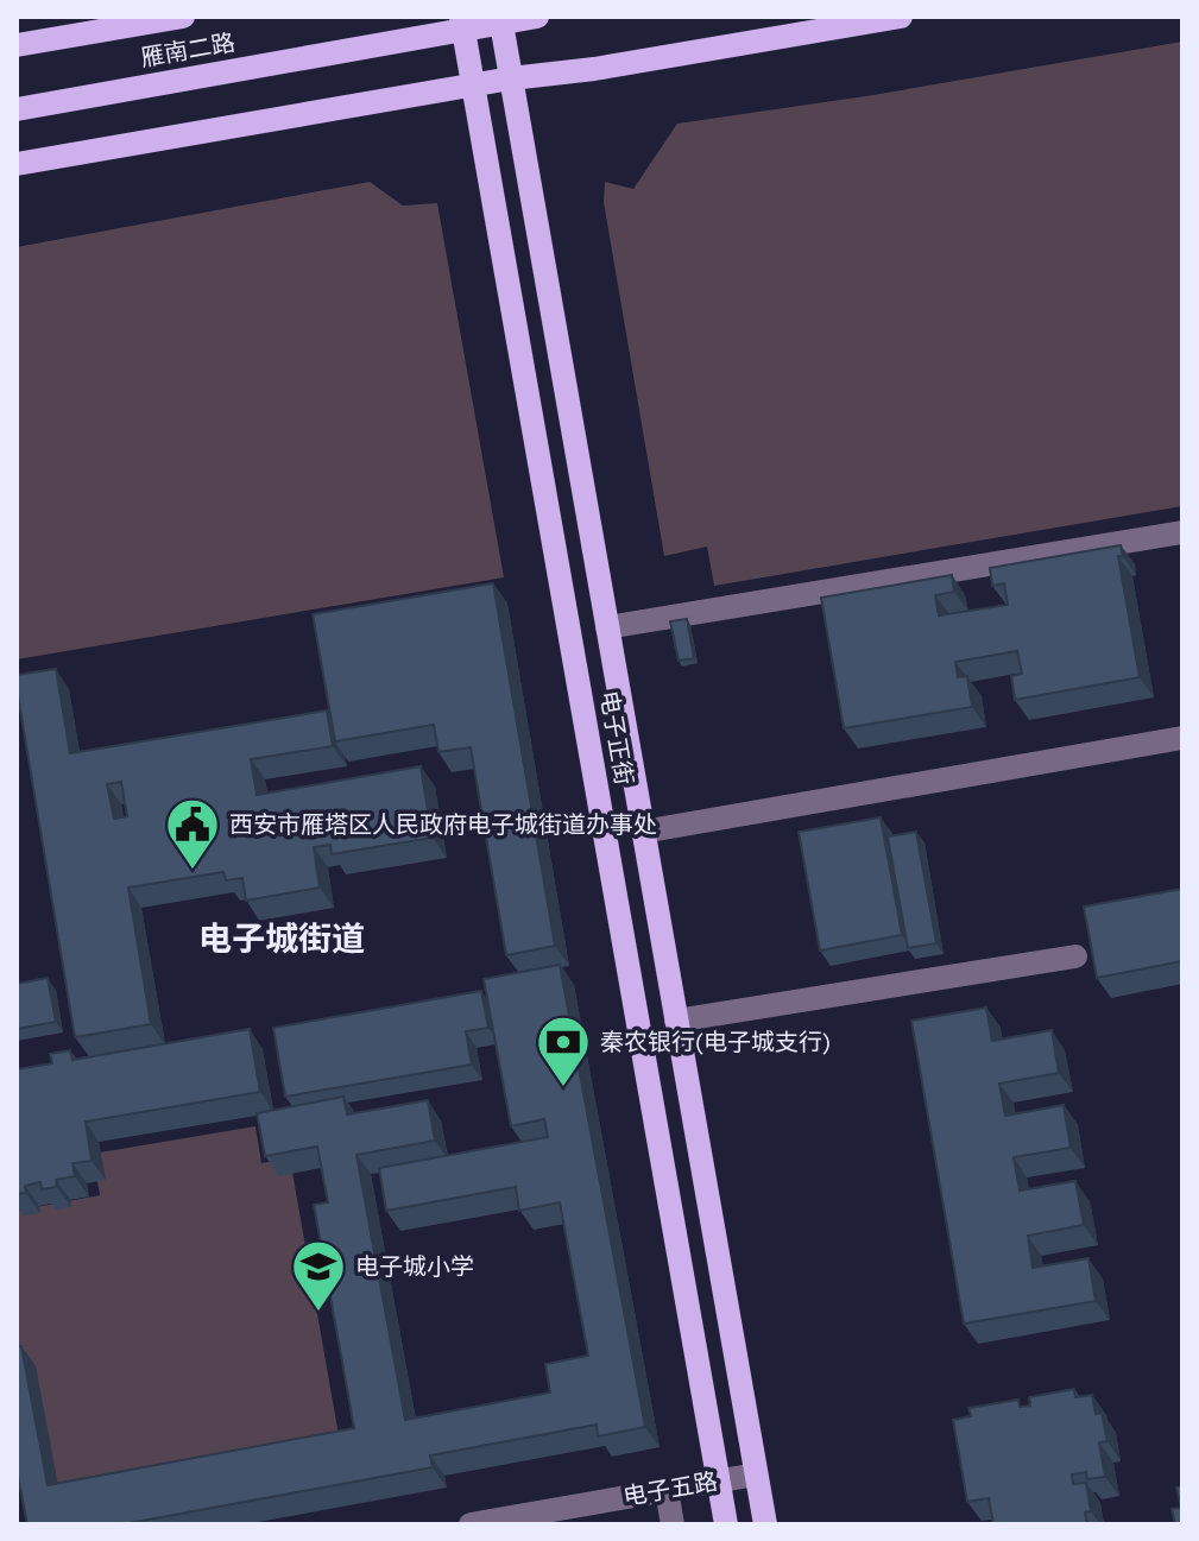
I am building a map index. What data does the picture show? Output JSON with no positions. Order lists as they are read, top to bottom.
{
  "streets": {
    "main road": ["雁南二路", "电子正街"],
    "street": ["电子五路"]
  },
  "crossings": [
    ["电子正街", "电子五路"]
  ],
  "districts": ["电子城街道"],
  "places": {
    "public building": ["西安市雁塔区人民政府电子城街道办事处"],
    "bank": ["秦农银行(电子城支行)"],
    "school or university": ["电子城小学"]
  }
}
